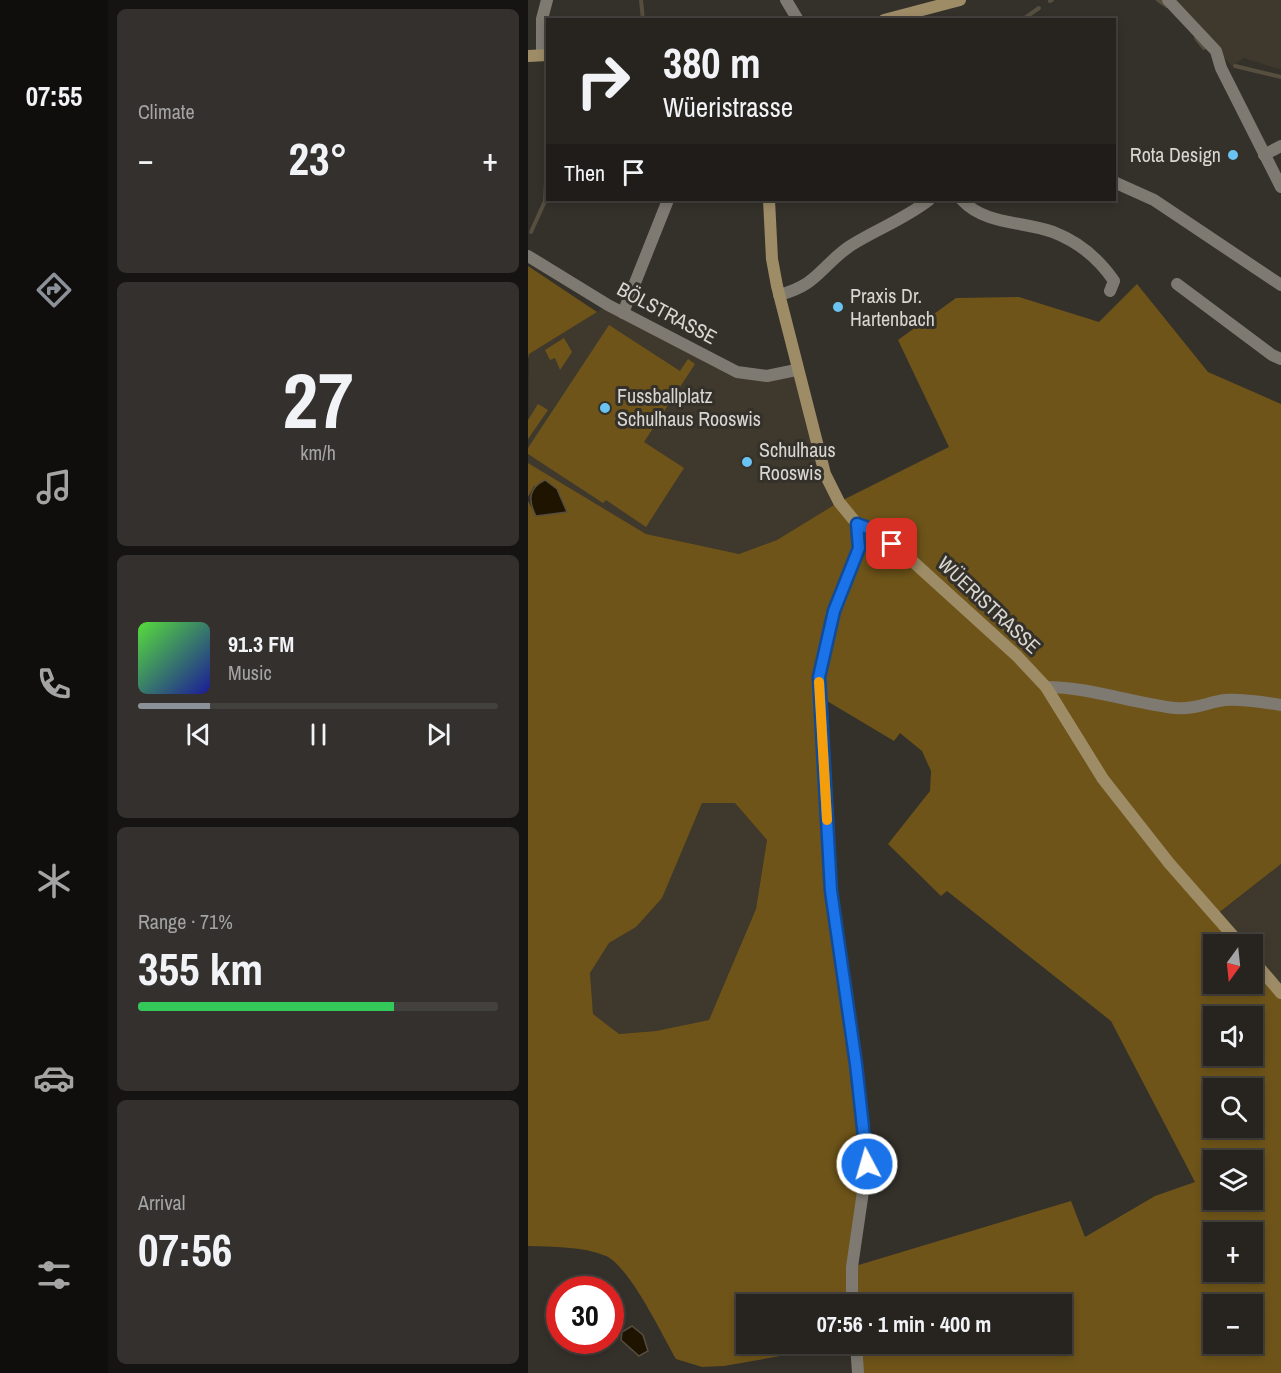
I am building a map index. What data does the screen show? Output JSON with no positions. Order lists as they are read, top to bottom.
{
  "streets": {
    "street": ["BÖLSTRASSE", "WÜERISTRASSE"]
  },
  "crossings": [
    ["BÖLSTRASSE", "WÜERISTRASSE"]
  ],
  "places": [
    "Rota Design",
    "Praxis Dr. Hartenbach",
    "Fussballplatz Schulhaus Rooswis",
    "Schulhaus Rooswis"
  ],
  "north": "bottom",
  "page": {
    "tabs": "07:55",
    "tile": [
      "Climate",
      ["27", "km/h"],
      ["Range · 71%", "355 km"],
      ["Arrival", "07:56"]
    ],
    "turn": ["380 m", "Wüeristrasse"],
    "heat": ["−", "23°", "+"],
    "then": "Then",
    "song": ["91.3 FM", "Music"],
    "map_buttons": ["+", "−"],
    "limit": "30",
    "trip": "07:56 · 1 min · 400 m"
  }
}
